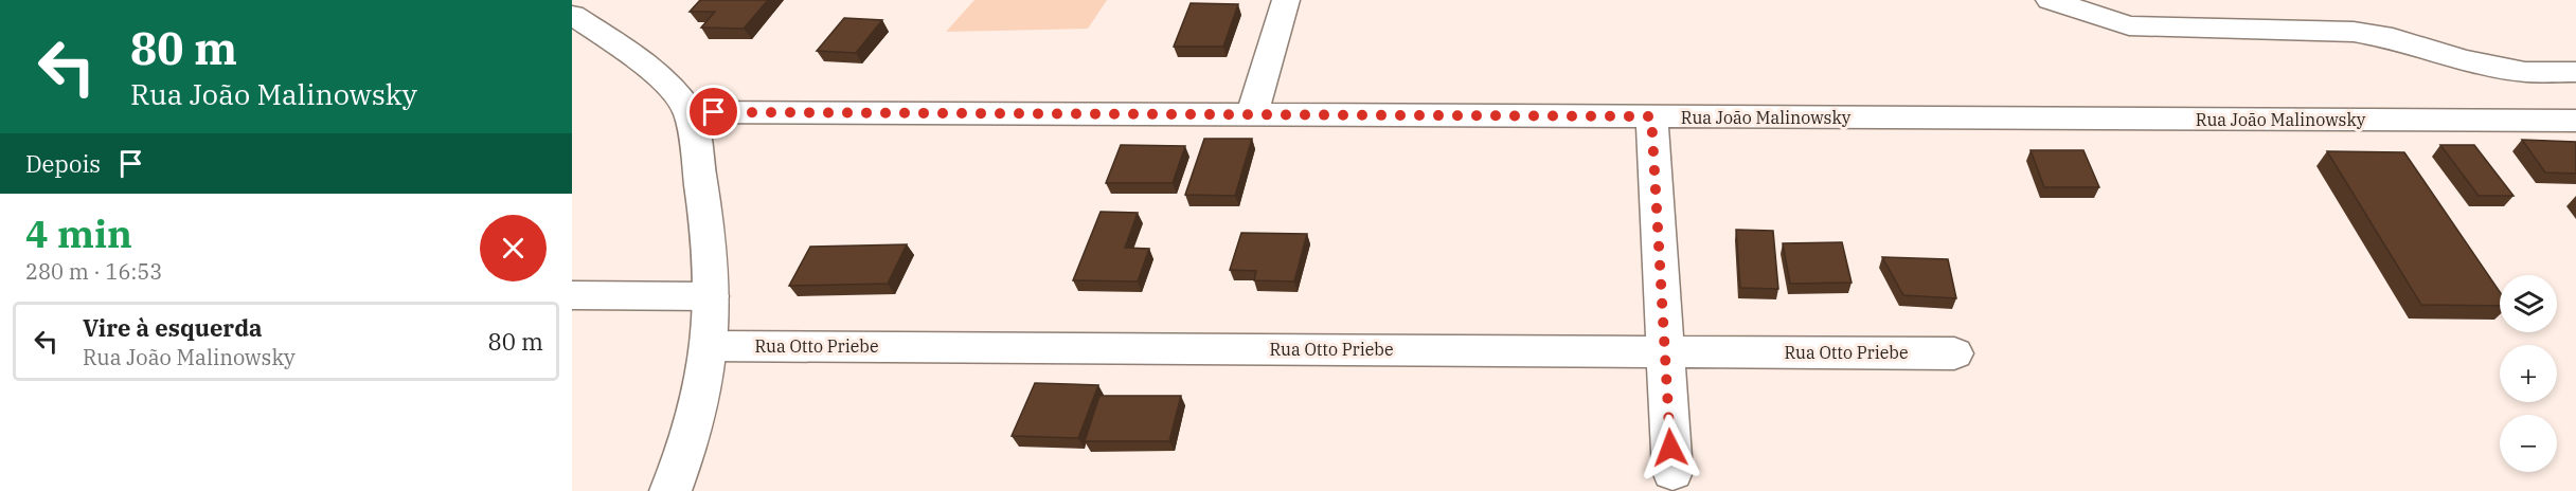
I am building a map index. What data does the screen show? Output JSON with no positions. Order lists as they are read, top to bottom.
{
  "streets": {
    "street": ["Rua João Malinowsky", "Rua Otto Priebe"]
  },
  "page": {
    "turn": ["80 m", "Rua João Malinowsky"],
    "then": "Depois",
    "heading": ["4 min", "280 m · 16:53"],
    "map_buttons": ["+", "−"],
    "list": [
      {
        "name": "Vire à esquerda",
        "note": "Rua João Malinowsky",
        "value": "80 m"
      }
    ]
  }
}
